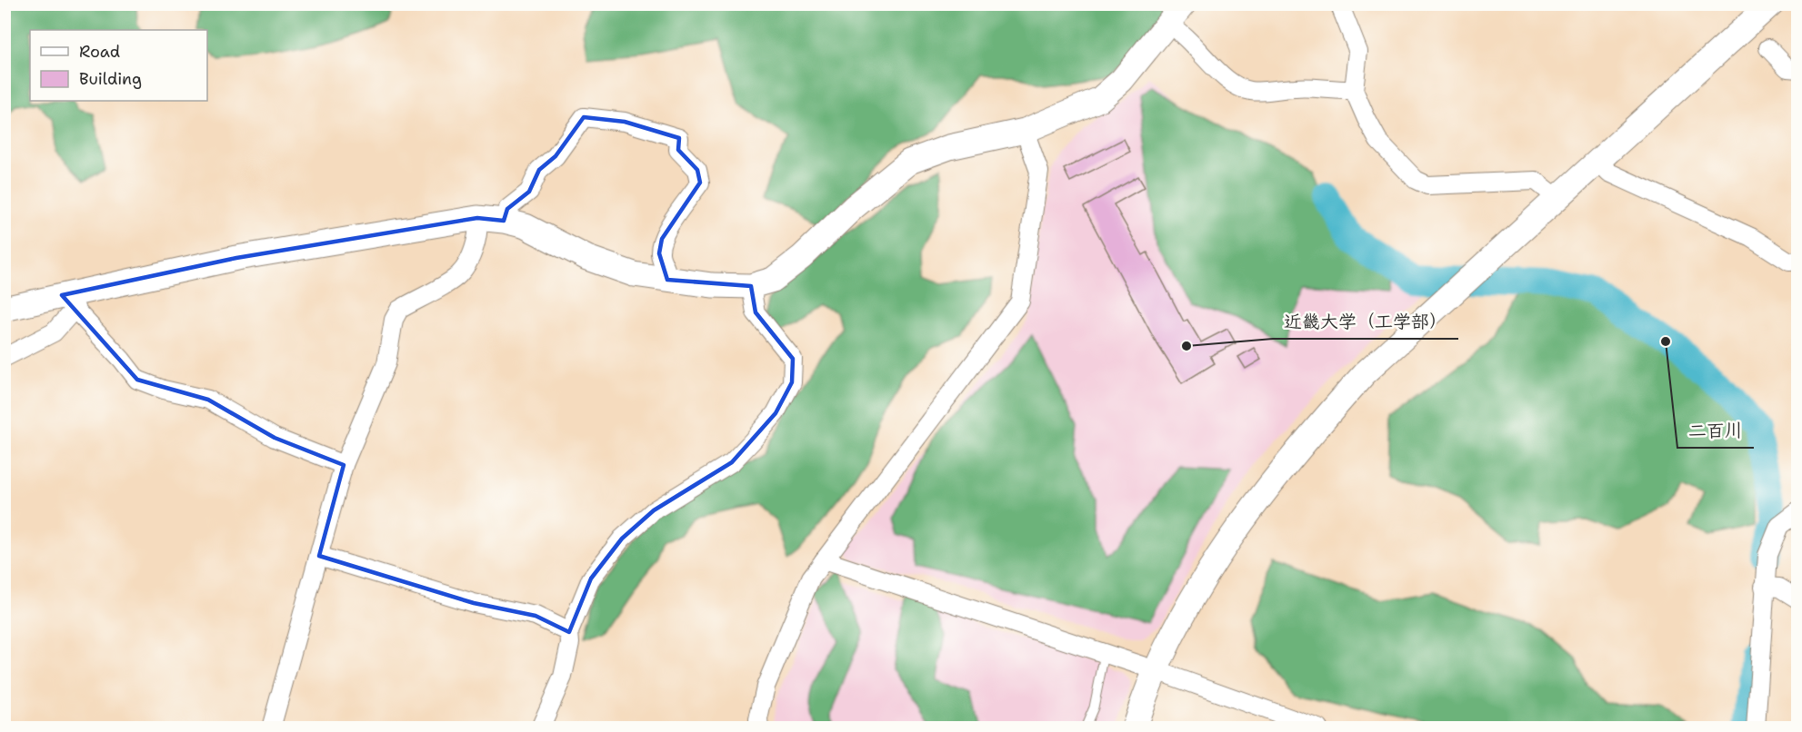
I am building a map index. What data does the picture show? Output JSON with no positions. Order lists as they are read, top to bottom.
{
  "places": ["二百川", "近畿大学（工学部）"],
  "legend": ["Road", "Building"]
}
